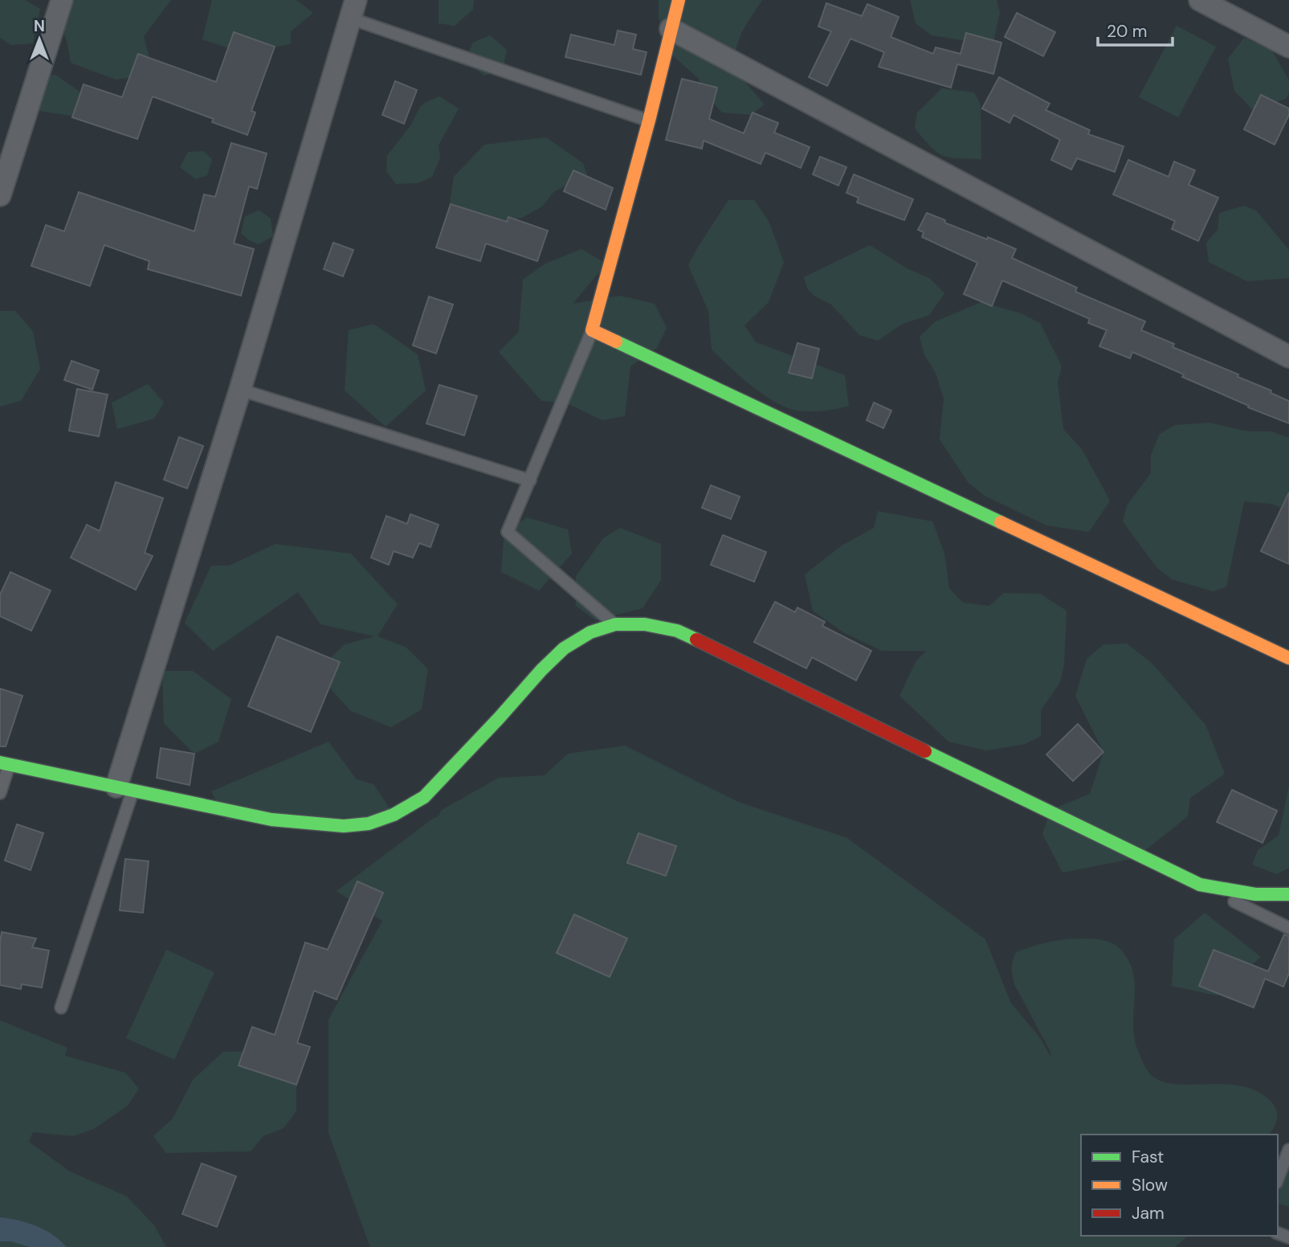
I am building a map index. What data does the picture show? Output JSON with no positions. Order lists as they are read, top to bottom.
{
  "legend": ["Fast", "Slow", "Jam"],
  "scale_bar": "20 m",
  "north": "top"
}
